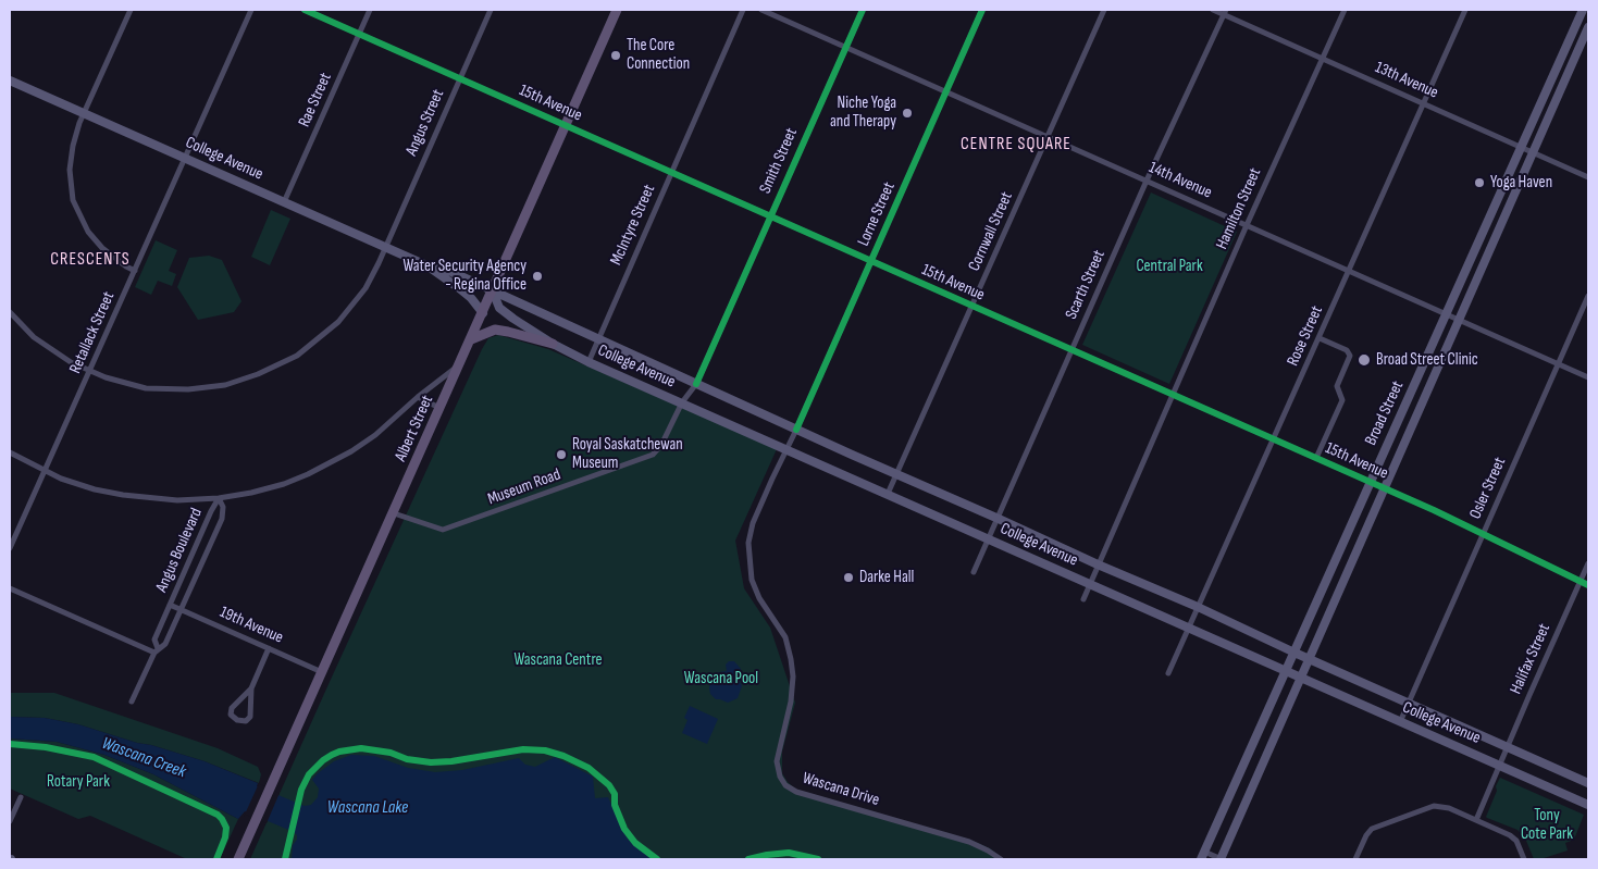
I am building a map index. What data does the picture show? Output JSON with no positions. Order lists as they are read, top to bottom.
{
  "streets": {
    "main road": ["College Avenue", "Broad Street", "Albert Street"],
    "street": [
      "13th Avenue",
      "Rae Street",
      "15th Avenue",
      "Angus Street",
      "Smith Street",
      "14th Avenue",
      "Hamilton Street",
      "Lorne Street",
      "McIntyre Street",
      "Cornwall Street",
      "Scarth Street",
      "Retallack Street",
      "Rose Street",
      "Museum Road",
      "Osler Street",
      "Angus Boulevard",
      "19th Avenue",
      "Halifax Street",
      "Wascana Drive"
    ]
  },
  "crossings": [
    ["13th Avenue", "Hamilton Street"],
    ["13th Avenue", "Scarth Street"],
    ["13th Avenue", "Rose Street"],
    ["13th Avenue", "Broad Street"],
    ["Rae Street", "15th Avenue"],
    ["Rae Street", "College Avenue"],
    ["15th Avenue", "Angus Street"],
    ["15th Avenue", "Smith Street"],
    ["15th Avenue", "Hamilton Street"],
    ["15th Avenue", "Lorne Street"],
    ["15th Avenue", "McIntyre Street"],
    ["15th Avenue", "Cornwall Street"],
    ["15th Avenue", "Scarth Street"],
    ["15th Avenue", "Rose Street"],
    ["15th Avenue", "Broad Street"],
    ["15th Avenue", "Albert Street"],
    ["15th Avenue", "Osler Street"],
    ["15th Avenue", "Halifax Street"],
    ["Angus Street", "College Avenue"],
    ["Angus Street", "Retallack Street"],
    ["College Avenue", "Smith Street"],
    ["College Avenue", "Hamilton Street"],
    ["College Avenue", "Lorne Street"],
    ["College Avenue", "McIntyre Street"],
    ["College Avenue", "Cornwall Street"],
    ["College Avenue", "Scarth Street"],
    ["College Avenue", "Retallack Street"],
    ["College Avenue", "Rose Street"],
    ["College Avenue", "Broad Street"],
    ["College Avenue", "Albert Street"],
    ["College Avenue", "Museum Road"],
    ["College Avenue", "Osler Street"],
    ["College Avenue", "Halifax Street"],
    ["College Avenue", "Wascana Drive"],
    ["Smith Street", "14th Avenue"],
    ["Smith Street", "Museum Road"],
    ["14th Avenue", "Hamilton Street"],
    ["14th Avenue", "Lorne Street"],
    ["14th Avenue", "Cornwall Street"],
    ["14th Avenue", "Scarth Street"],
    ["14th Avenue", "Rose Street"],
    ["14th Avenue", "Broad Street"],
    ["14th Avenue", "Osler Street"],
    ["Lorne Street", "Wascana Drive"],
    ["Albert Street", "Museum Road"],
    ["Albert Street", "19th Avenue"],
    ["Angus Boulevard", "19th Avenue"]
  ],
  "districts": ["CENTRE SQUARE", "CRESCENTS"],
  "water": ["Wascana Creek", "Wascana Lake"],
  "parks": [
    "Central Park",
    "Wascana Centre",
    "Wascana Pool",
    "Rotary Park",
    "Tony Cote Park"
  ],
  "places": [
    "The Core Connection",
    "Niche Yoga and Therapy",
    "Yoga Haven",
    "Water Security Agency - Regina Office",
    "Broad Street Clinic",
    "Royal Saskatchewan Museum",
    "Darke Hall"
  ]
}
